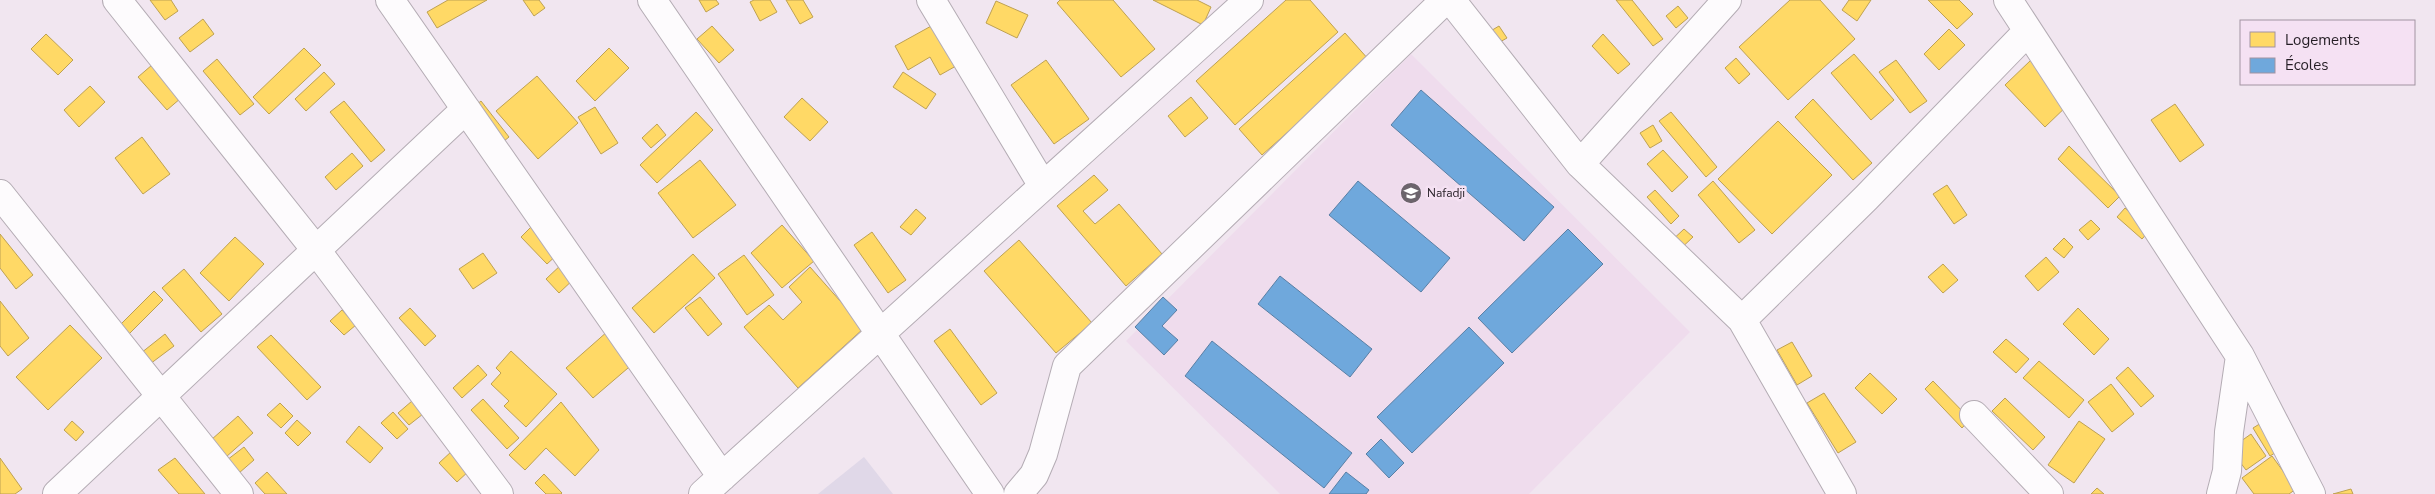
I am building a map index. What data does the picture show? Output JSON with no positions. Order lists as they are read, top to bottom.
{
  "places": {
    "school or university": ["Nafadji"]
  },
  "legend": ["Logements", "Écoles"]
}
